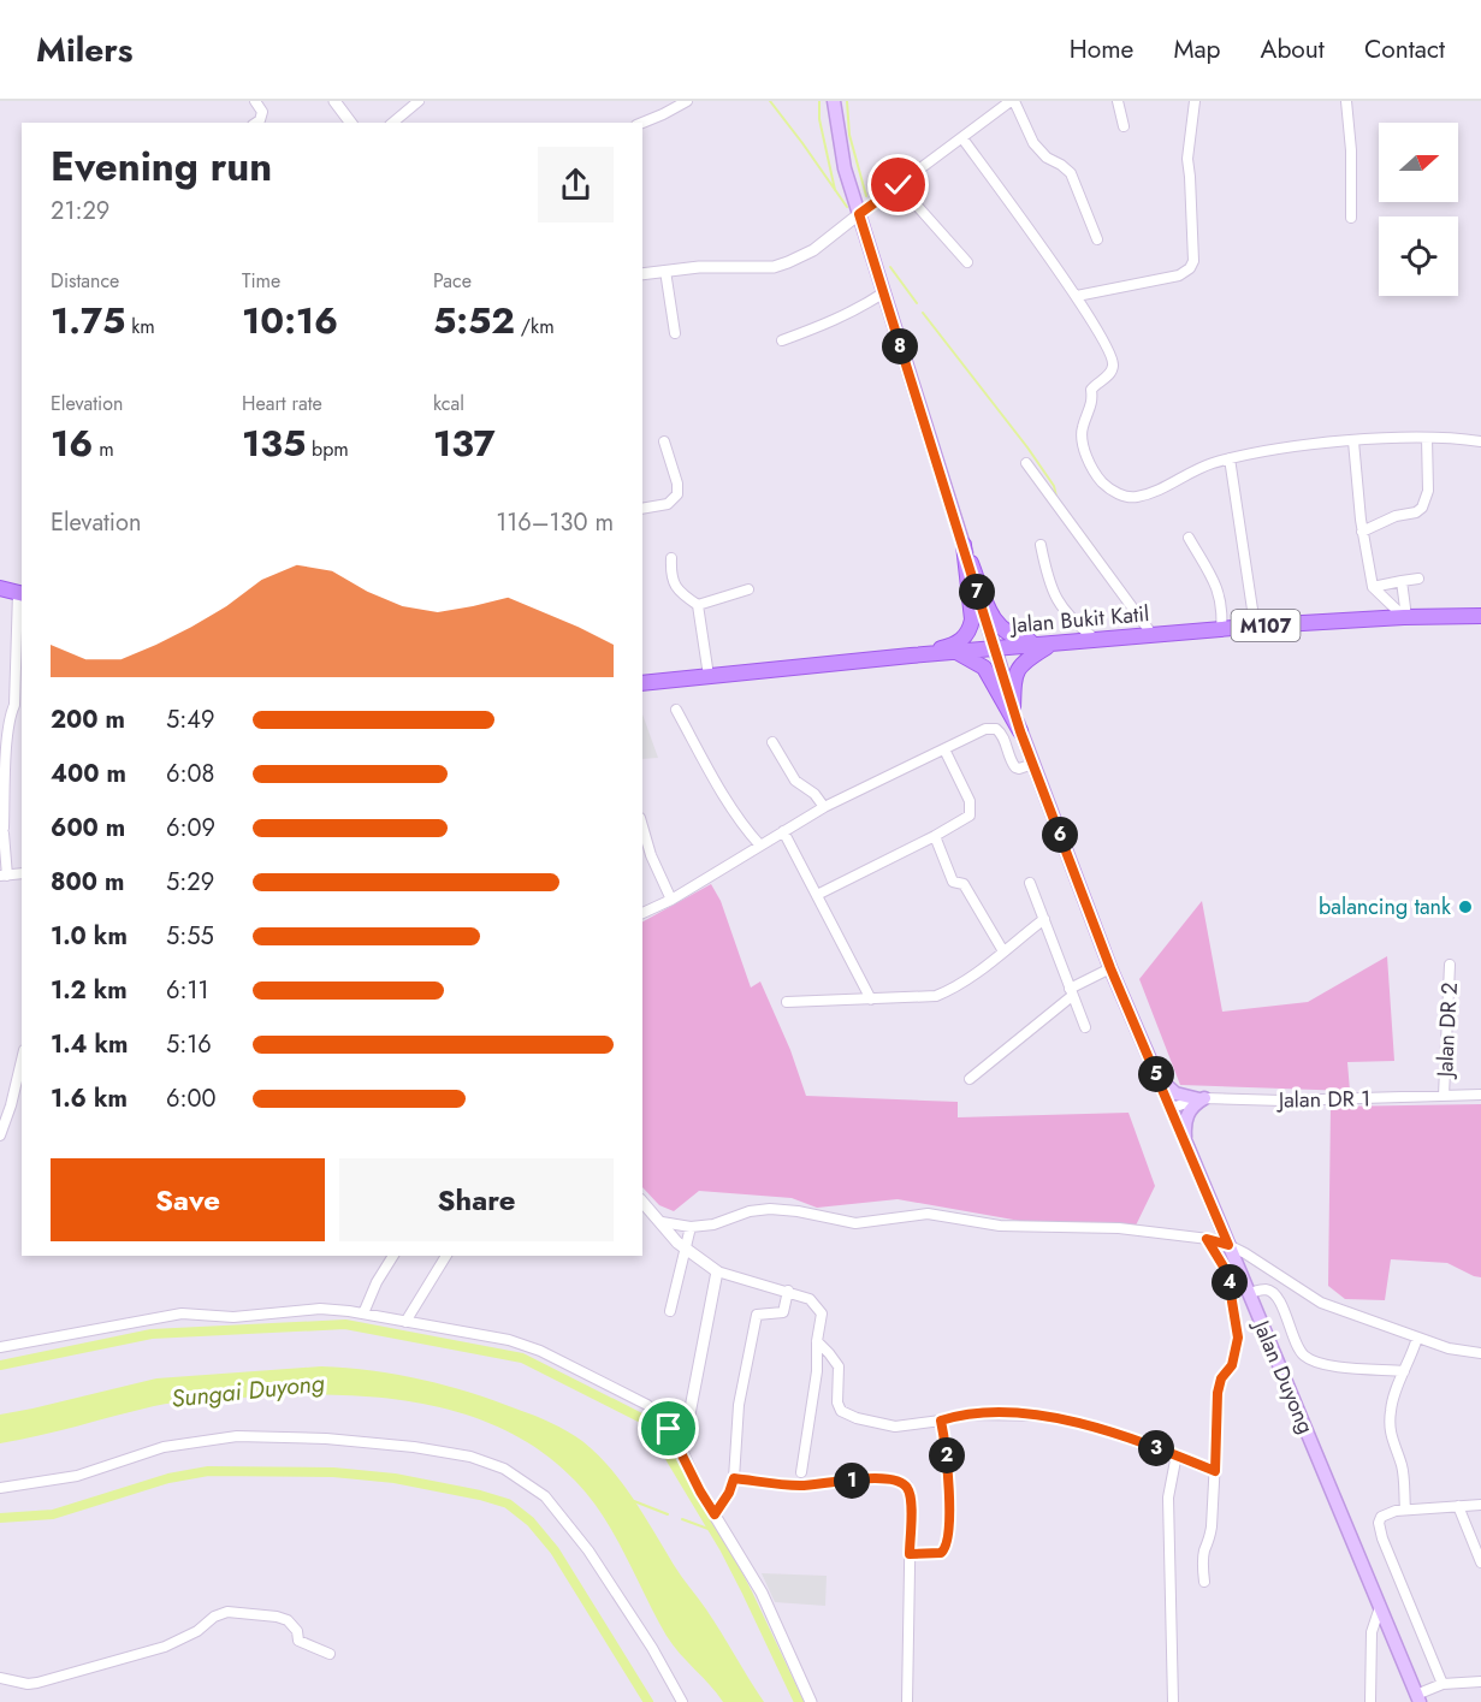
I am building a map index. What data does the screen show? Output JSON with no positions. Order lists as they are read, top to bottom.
{
  "streets": {
    "main road": ["Jalan Bukit Katil", "M107", "Jalan Duyong"],
    "street": ["Jalan DR 2", "Jalan DR 1"]
  },
  "crossings": [
    ["Jalan Bukit Katil", "Jalan Duyong"],
    ["Jalan DR 2", "Jalan DR 1"],
    ["Jalan DR 1", "Jalan Duyong"]
  ],
  "water": ["Sungai Duyong"],
  "places": ["balancing tank"],
  "north": "right",
  "page": {
    "header": "Milers",
    "nav": [
      "Home",
      "Map",
      "About",
      "Contact"
    ],
    "heading": ["Evening run", "21:29"],
    "stats": [
      ["Distance", "1.75 km"],
      ["Time", "10:16"],
      ["Pace", "5:52 /km"],
      ["Elevation", "16 m"],
      ["Heart rate", "135 bpm"],
      ["kcal", "137"]
    ],
    "pins": [
      "8",
      "7",
      "6",
      "5",
      "4",
      "3",
      "2",
      "1"
    ],
    "chart": ["Elevation", "116–130 m"],
    "list": [
      {
        "name": "200 m",
        "note": "5:49"
      },
      {
        "name": "400 m",
        "note": "6:08"
      },
      {
        "name": "600 m",
        "note": "6:09"
      },
      {
        "name": "800 m",
        "note": "5:29"
      },
      {
        "name": "1.0 km",
        "note": "5:55"
      },
      {
        "name": "1.2 km",
        "note": "6:11"
      },
      {
        "name": "1.4 km",
        "note": "5:16"
      },
      {
        "name": "1.6 km",
        "note": "6:00"
      }
    ],
    "buttons": ["Save", "Share"]
  }
}
